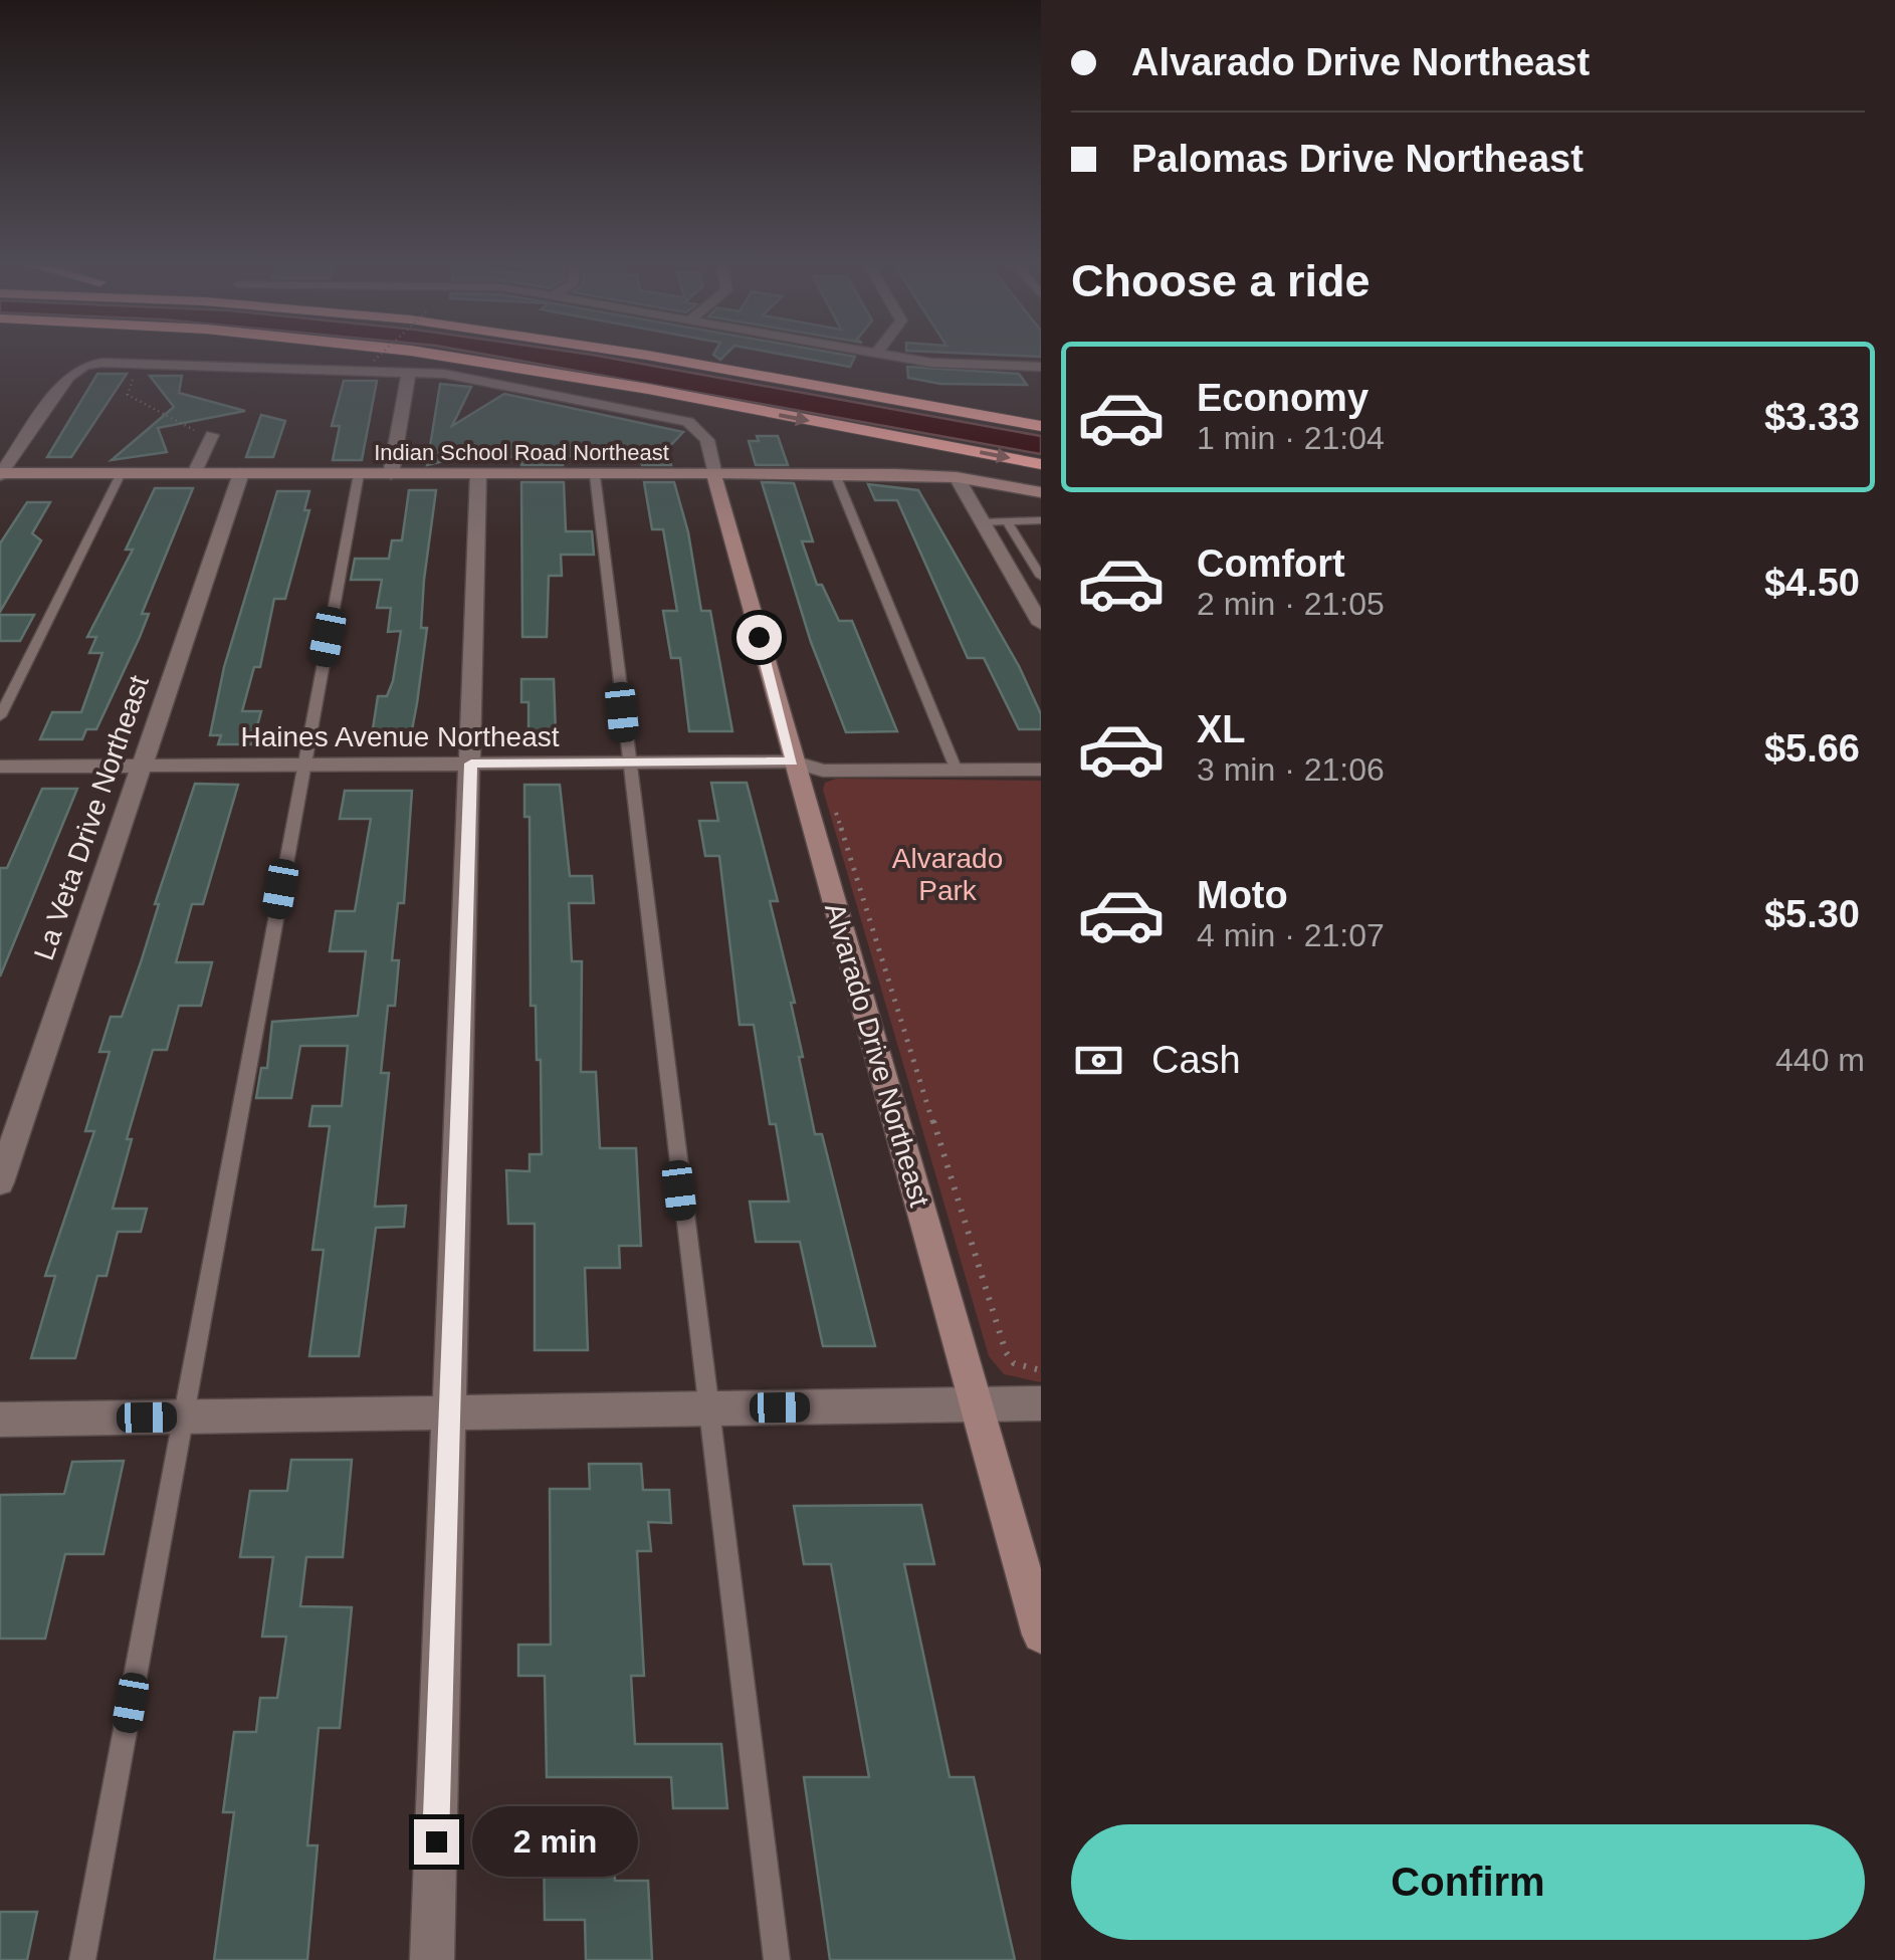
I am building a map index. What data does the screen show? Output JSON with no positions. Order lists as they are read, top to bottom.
{
  "streets": {
    "street": [
      "Indian School Road Northeast",
      "Haines Avenue Northeast",
      "La Veta Drive Northeast",
      "Alvarado Drive Northeast"
    ]
  },
  "crossings": [
    ["Indian School Road Northeast", "La Veta Drive Northeast"],
    ["Indian School Road Northeast", "Alvarado Drive Northeast"],
    ["Haines Avenue Northeast", "La Veta Drive Northeast"],
    ["Haines Avenue Northeast", "Alvarado Drive Northeast"]
  ],
  "parks": ["Alvarado Park"],
  "page": {
    "banner": ["Alvarado Drive Northeast", "Palomas Drive Northeast"],
    "heading": "Choose a ride",
    "list": [
      {
        "name": "Economy",
        "note": "1 min · 21:04",
        "value": "$3.33"
      },
      {
        "name": "Comfort",
        "note": "2 min · 21:05",
        "value": "$4.50"
      },
      {
        "name": "XL",
        "note": "3 min · 21:06",
        "value": "$5.66"
      },
      {
        "name": "Moto",
        "note": "4 min · 21:07",
        "value": "$5.30"
      }
    ],
    "pay": ["Cash", "440 m"],
    "buttons": "Confirm",
    "bubble": "2 min"
  }
}
